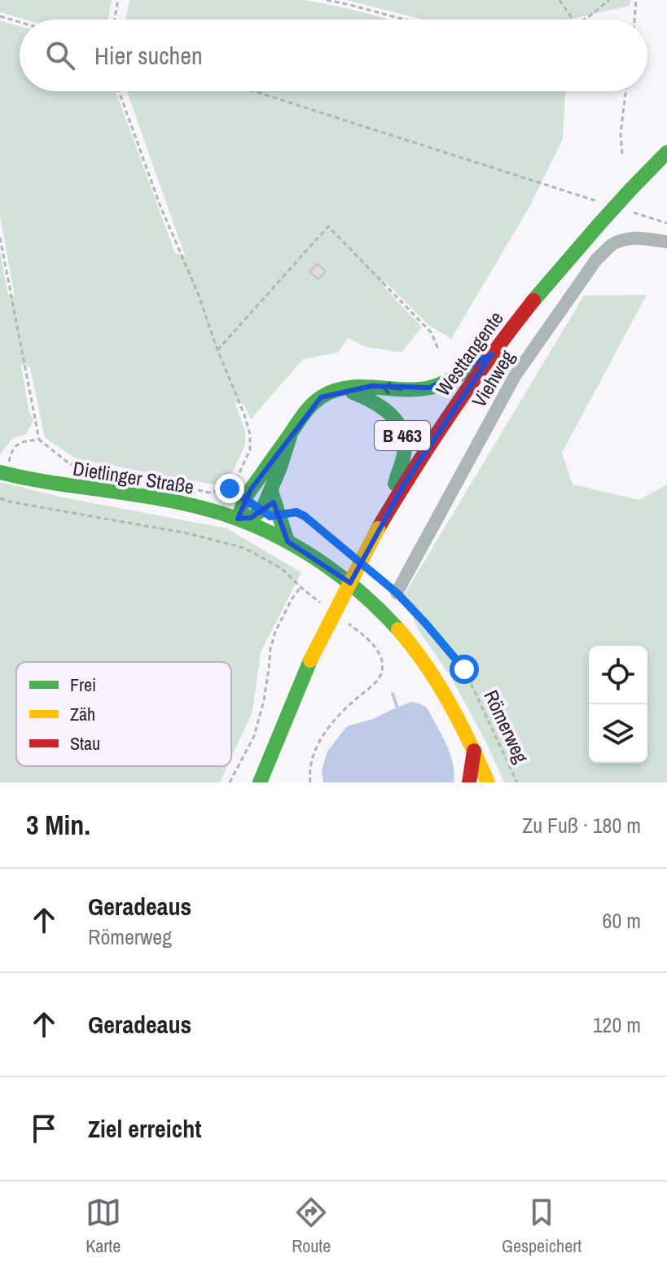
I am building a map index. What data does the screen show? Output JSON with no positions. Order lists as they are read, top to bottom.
{
  "streets": {
    "main road": ["Westtangente", "B 463", "Dietlinger Straße"],
    "street": ["Viehweg"],
    "path": ["Römerweg"]
  },
  "crossings": [
    ["Westtangente", "B 463"],
    ["Viehweg", "Römerweg"],
    ["B 463", "Dietlinger Straße"]
  ],
  "legend": ["Frei", "Zäh", "Stau"],
  "page": {
    "search": "Hier suchen",
    "heading": ["3 Min.", "Zu Fuß · 180 m"],
    "list": [
      ["Geradeaus", "Römerweg", "60 m"],
      ["Geradeaus", "120 m"],
      "Ziel erreicht"
    ],
    "nav": ["Karte", "Route", "Gespeichert"]
  }
}
